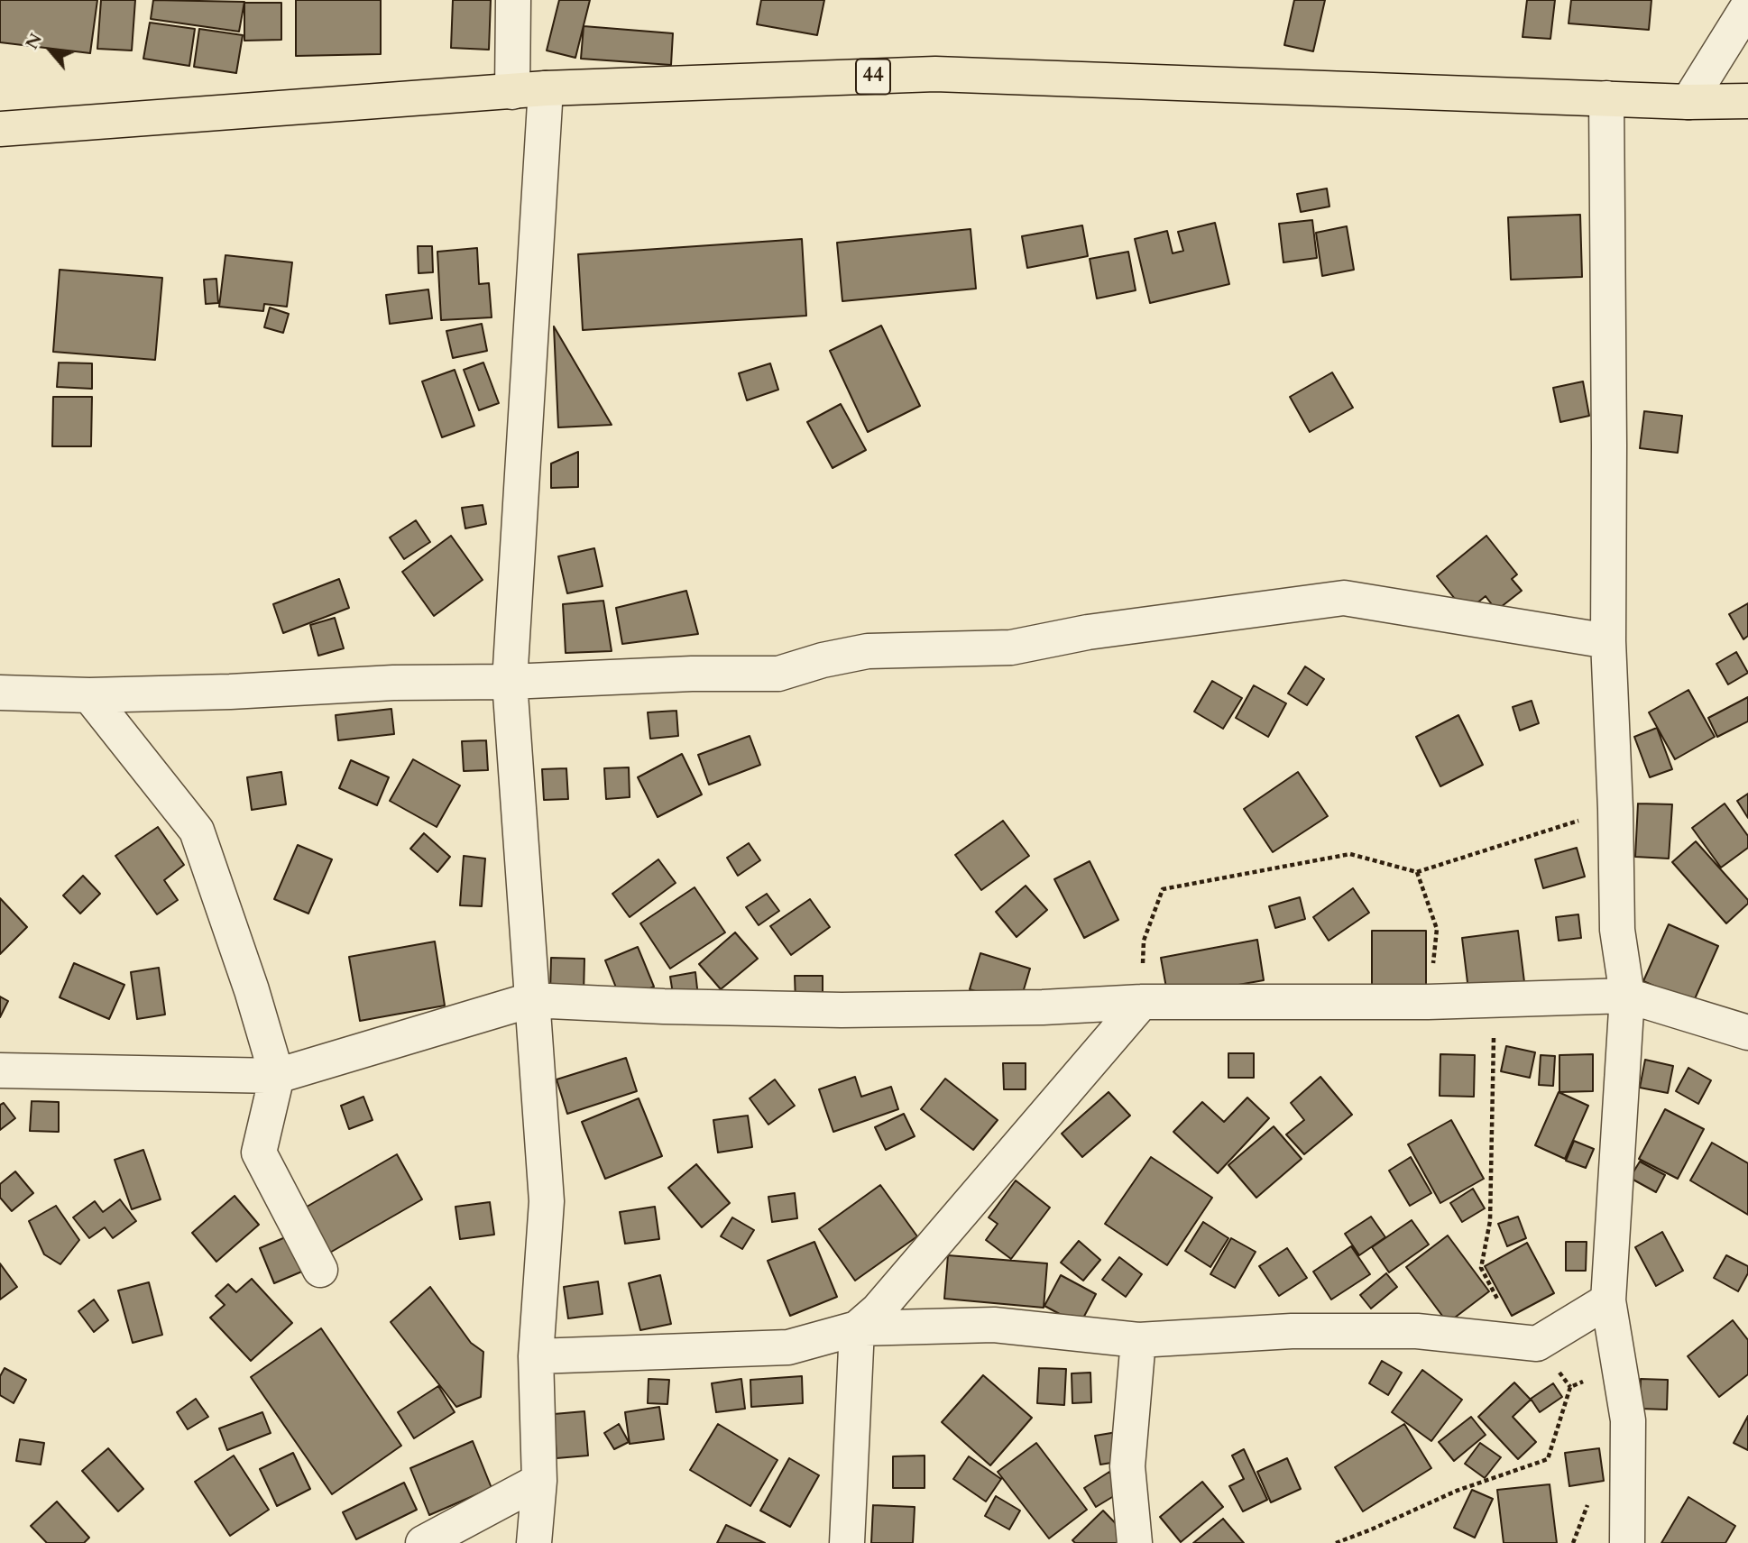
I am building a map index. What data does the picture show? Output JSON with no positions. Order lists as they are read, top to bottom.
{
  "streets": {
    "main road": ["44"]
  },
  "north": "top left"
}
